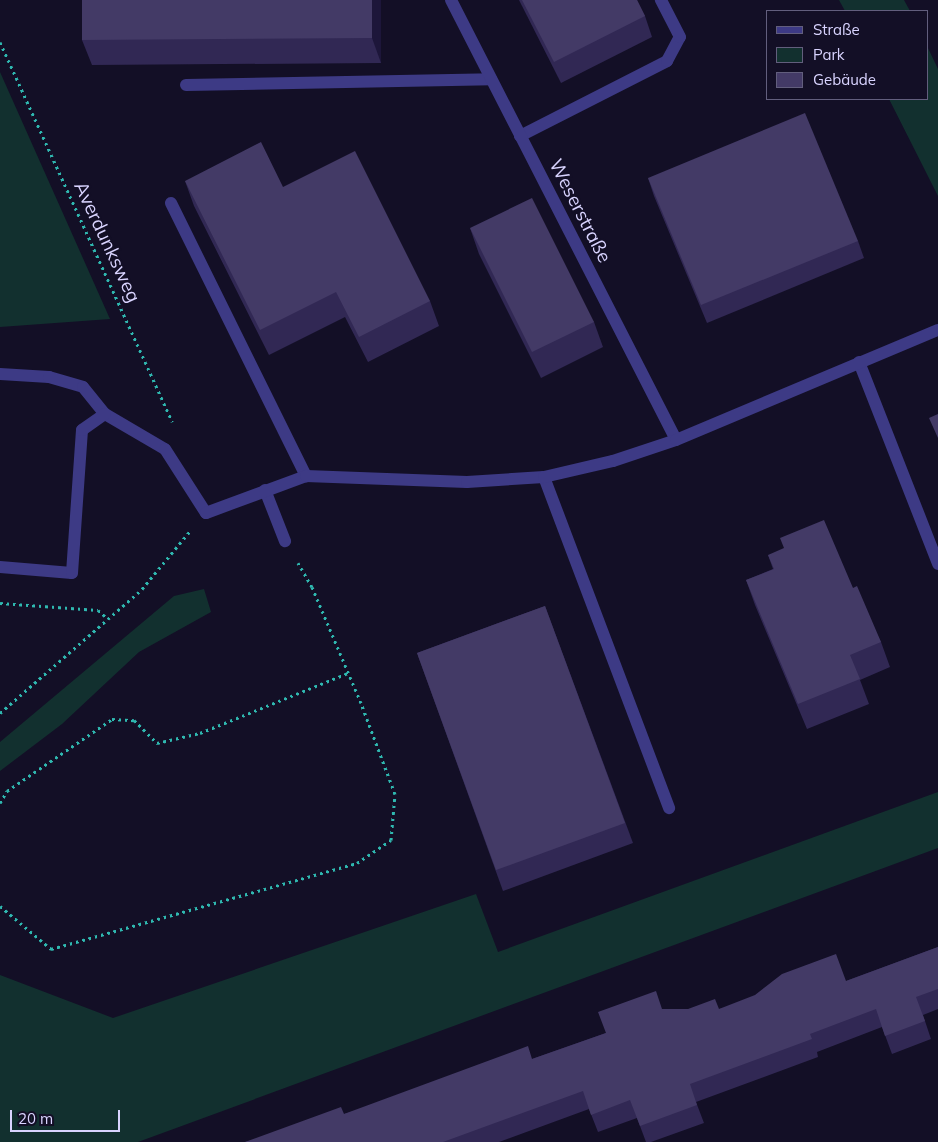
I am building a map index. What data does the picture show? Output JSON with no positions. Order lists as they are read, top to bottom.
{
  "streets": {
    "street": ["Weserstraße"],
    "path": ["Averdunksweg"]
  },
  "legend": ["Straße", "Park", "Gebäude"],
  "scale_bar": "20 m"
}
